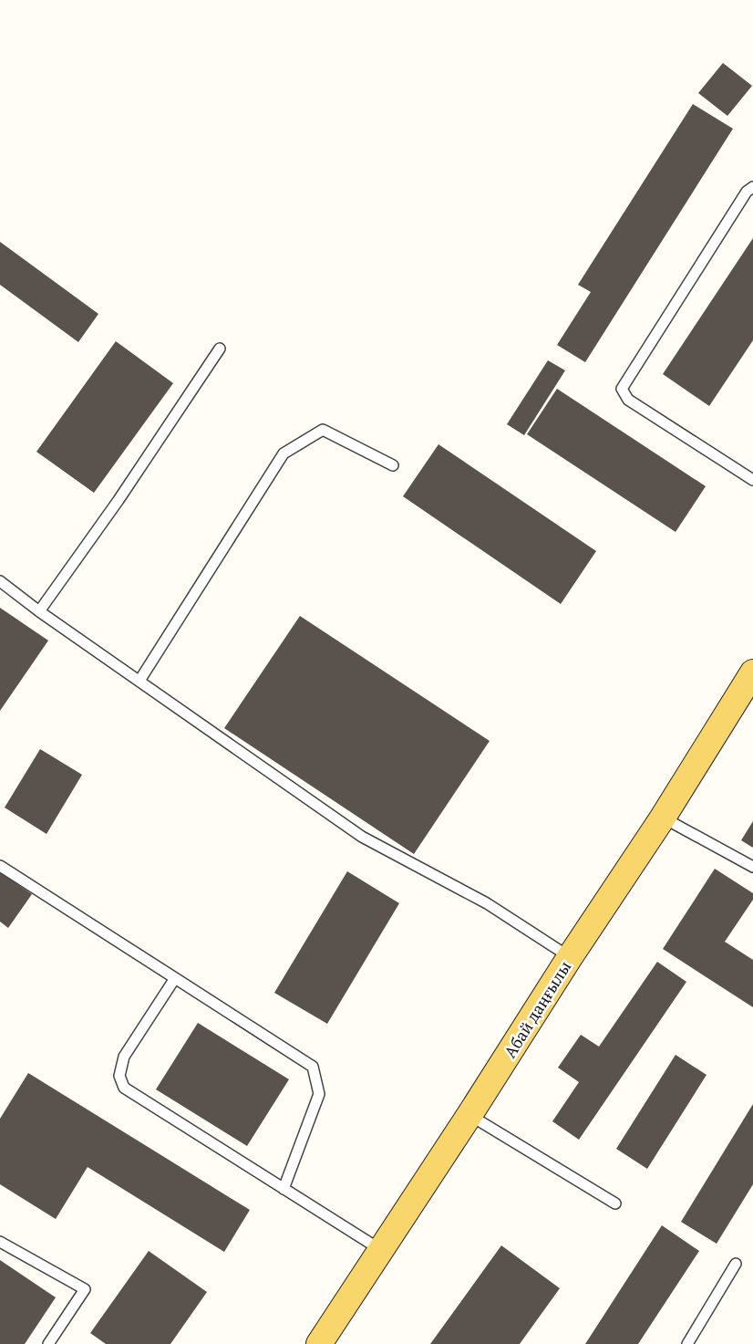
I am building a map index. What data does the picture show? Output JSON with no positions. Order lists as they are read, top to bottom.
{
  "streets": {
    "main road": ["Абай даңғылы"]
  }
}
